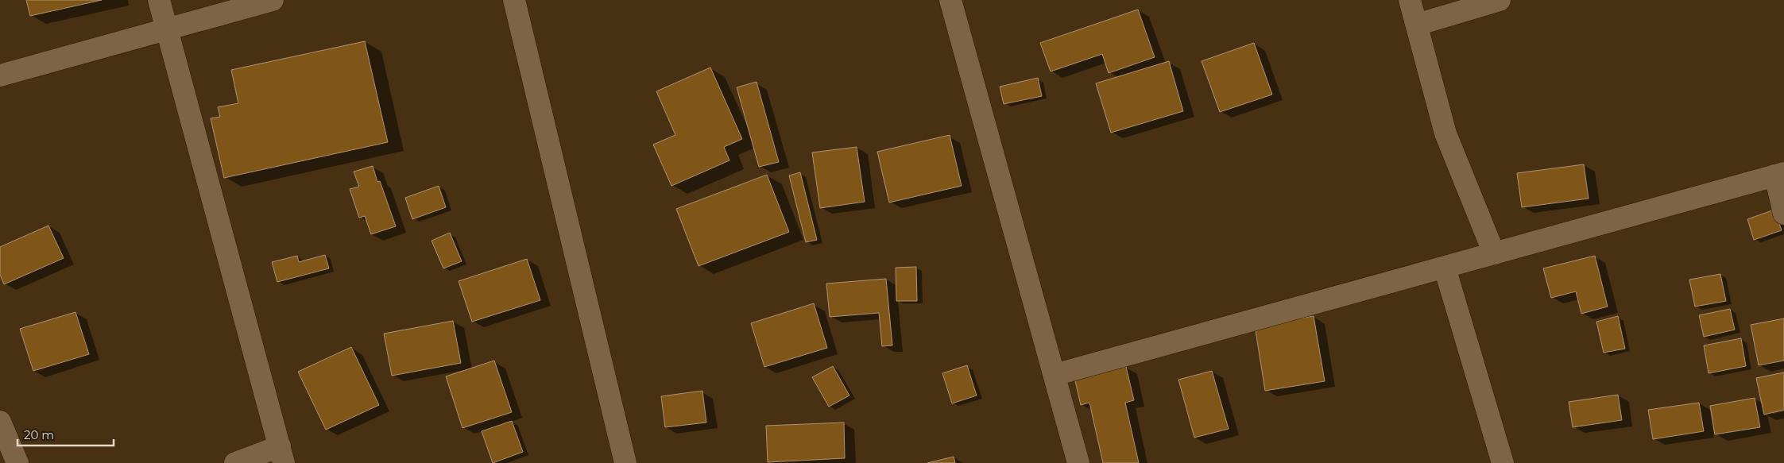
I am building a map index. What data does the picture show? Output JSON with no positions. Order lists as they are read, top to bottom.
{
  "scale_bar": "20 m"
}
